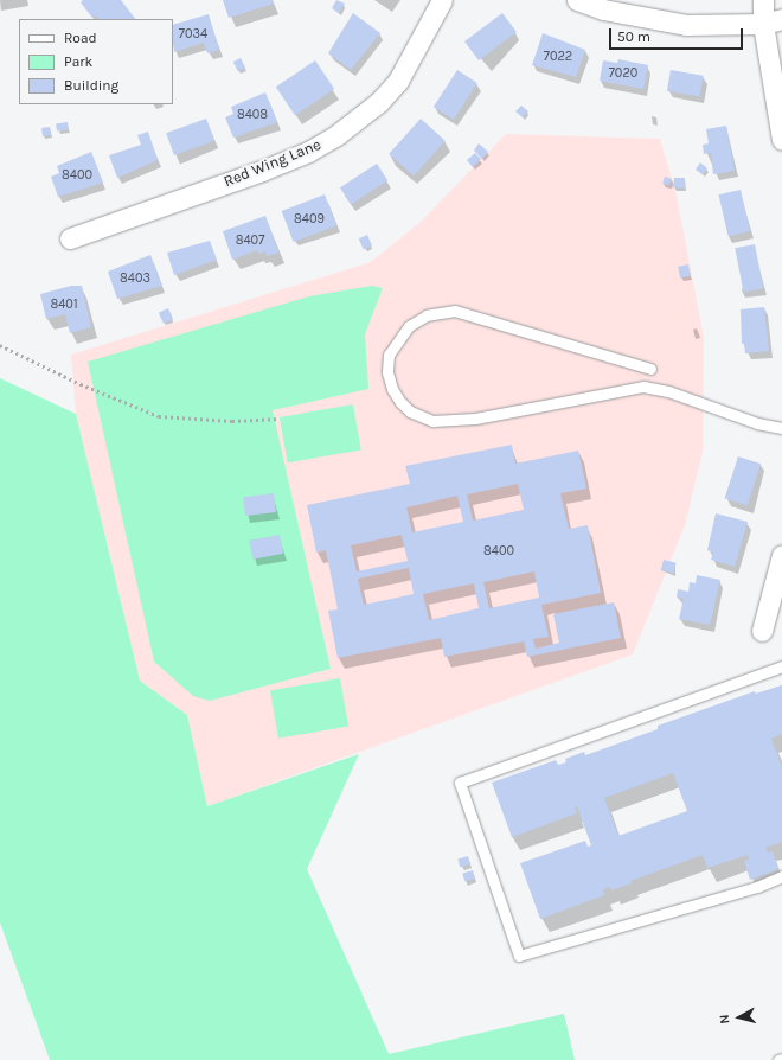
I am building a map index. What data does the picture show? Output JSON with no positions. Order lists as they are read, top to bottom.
{
  "streets": {
    "street": ["Red Wing Lane"]
  },
  "house_numbers": [
    "7034",
    "7022",
    "7020",
    "8408",
    "8400",
    "8409",
    "8407",
    "8403",
    "8401",
    "8400"
  ],
  "legend": ["Road", "Park", "Building"],
  "scale_bar": "50 m",
  "north": "left"
}
